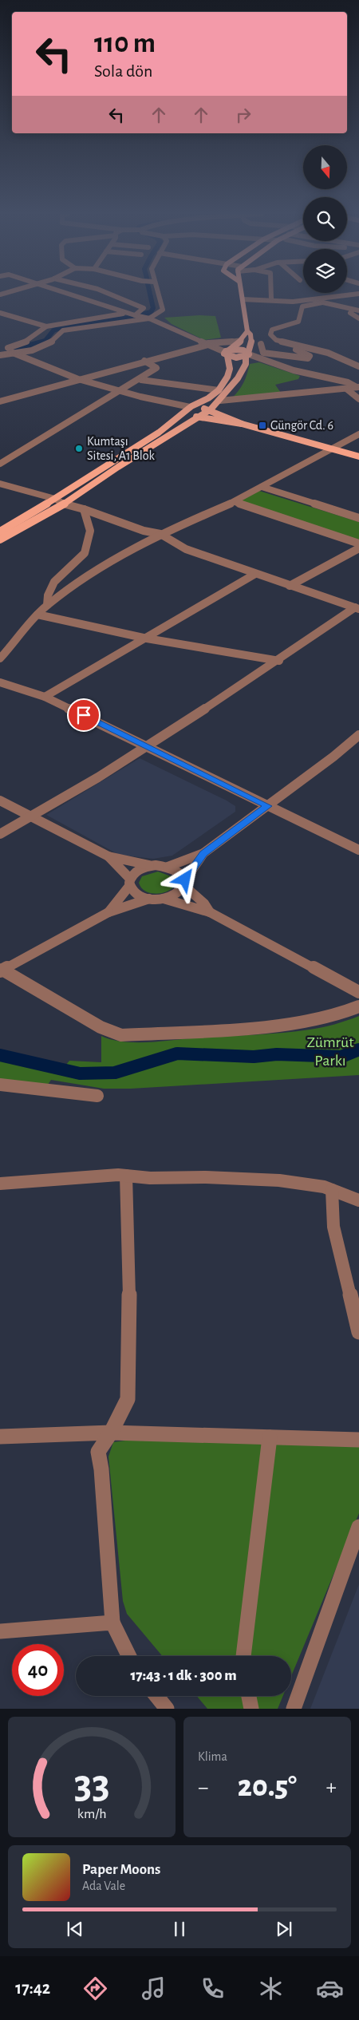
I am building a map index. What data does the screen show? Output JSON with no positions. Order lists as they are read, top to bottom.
{
  "parks": ["Zümrüt Parkı"],
  "places": {
    "transit": ["Güngör Cd. 6"],
    "other": ["Kumtaşı Sitesi, A1 Blok"]
  },
  "north": "bottom",
  "page": {
    "turn": ["110 m", "Sola dön"],
    "limit": "40",
    "trip": "17:43 · 1 dk · 300 m",
    "tile": "Klima",
    "heat": ["−", "20.5°", "+"],
    "song": ["Paper Moons", "Ada Vale"],
    "tabs": "17:42",
    "gauge": ["33", "km/h"]
  }
}
